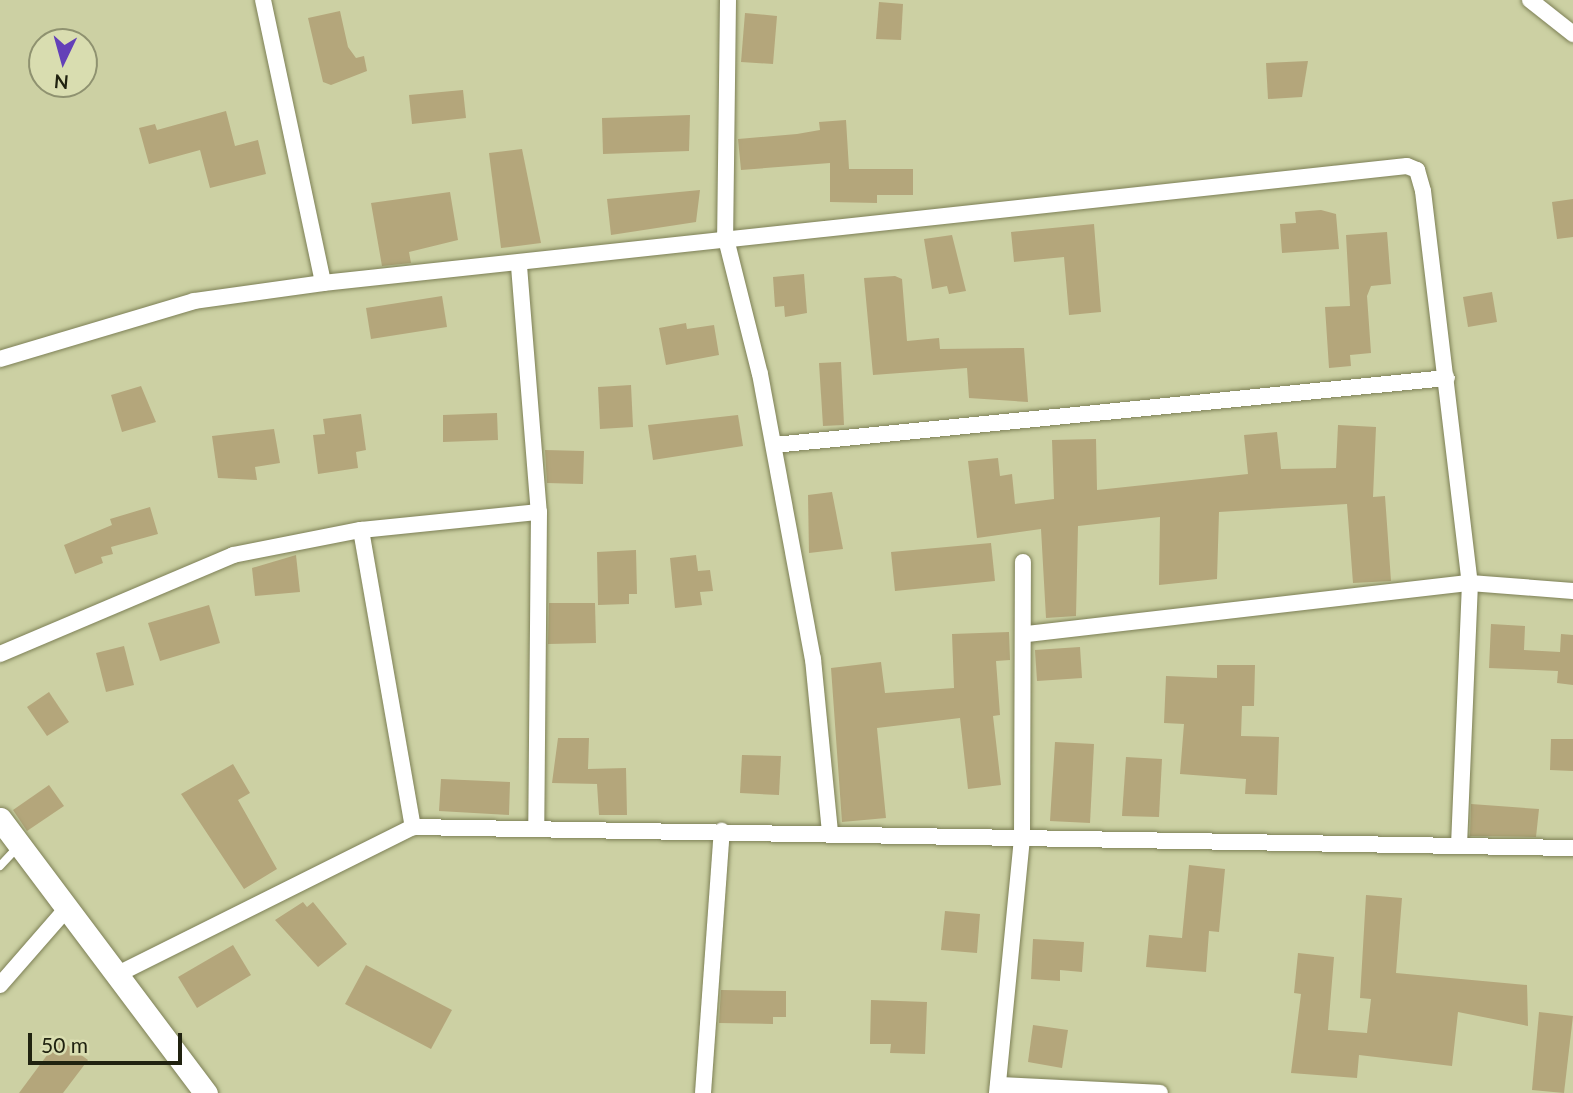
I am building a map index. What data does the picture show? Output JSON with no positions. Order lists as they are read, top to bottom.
{
  "scale_bar": "50 m",
  "north": "bottom"
}
